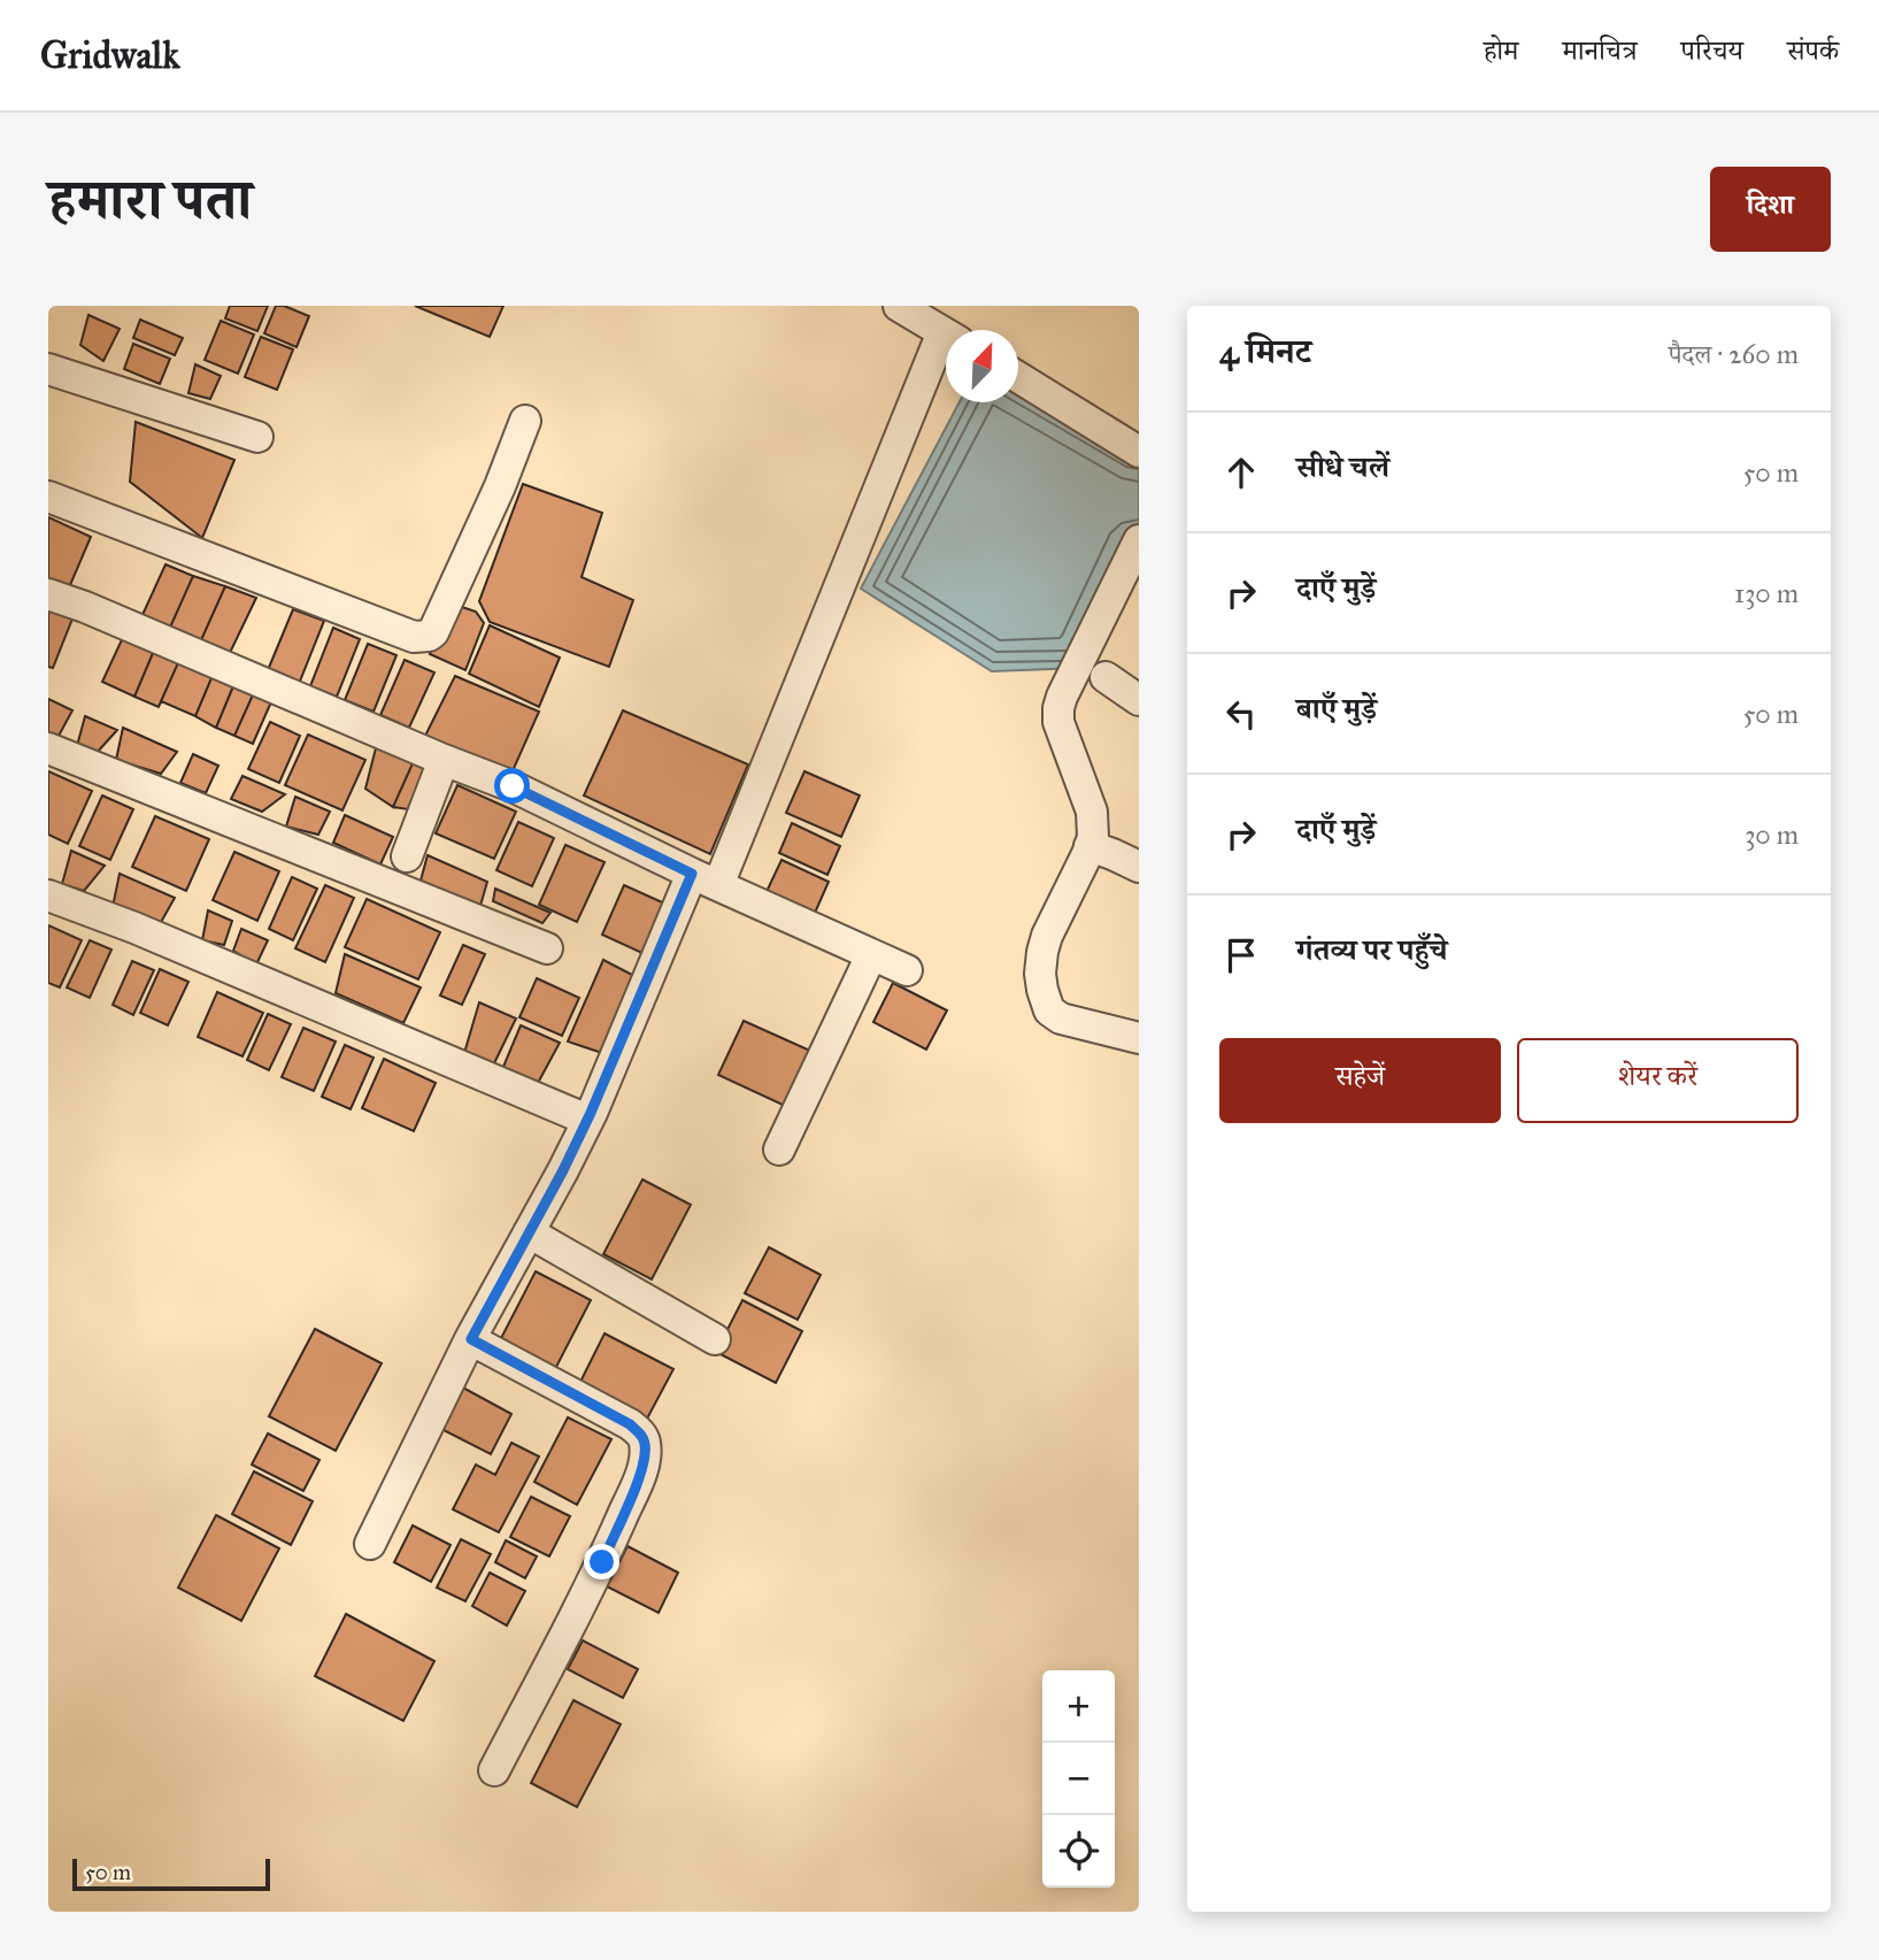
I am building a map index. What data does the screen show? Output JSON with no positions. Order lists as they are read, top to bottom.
{
  "scale_bar": "50 m",
  "north": "top right",
  "page": {
    "header": "Gridwalk",
    "nav": [
      "होम",
      "मानचित्र",
      "परिचय",
      "संपर्क"
    ],
    "title": "हमारा पता",
    "buttons": [
      "दिशा",
      ["सहेजें", "शेयर करें"]
    ],
    "heading": ["4 मिनट", "पैदल · 260 m"],
    "list": [
      ["सीधे चलें", "50 m"],
      ["दाएँ मुड़ें", "130 m"],
      ["बाएँ मुड़ें", "50 m"],
      ["दाएँ मुड़ें", "30 m"],
      "गंतव्य पर पहुँचे"
    ],
    "map_buttons": ["+", "−"],
    "scale": "50 m"
  }
}
